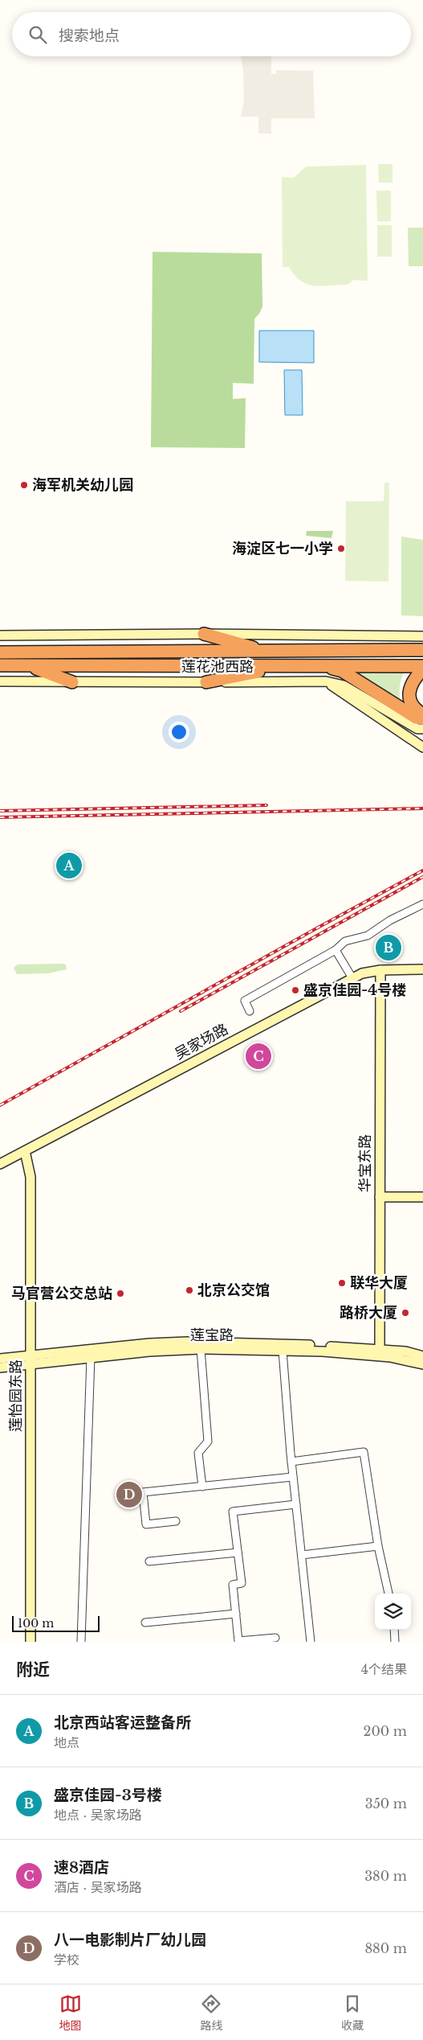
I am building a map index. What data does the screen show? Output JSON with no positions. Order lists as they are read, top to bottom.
{
  "streets": {
    "highway": ["莲花池西路"],
    "street": [
      "吴家场路",
      "华宝东路",
      "莲宝路",
      "莲怡园东路"
    ]
  },
  "crossings": [
    ["吴家场路", "华宝东路"],
    ["吴家场路", "莲怡园东路"],
    ["华宝东路", "莲宝路"],
    ["莲宝路", "莲怡园东路"]
  ],
  "places": [
    "海军机关幼儿园",
    "海淀区七一小学",
    "盛京佳园-4号楼",
    "联华大厦",
    "北京公交馆",
    "马官营公交总站",
    "路桥大厦"
  ],
  "scale_bar": "100 m",
  "page": {
    "search": "搜索地点",
    "pins": [
      "A",
      "B",
      "C",
      "D"
    ],
    "scale": "100 m",
    "heading": ["附近", "4个结果"],
    "list": [
      {
        "mark": "A",
        "name": "北京西站客运整备所",
        "note": "地点",
        "value": "200 m"
      },
      {
        "mark": "B",
        "name": "盛京佳园-3号楼",
        "note": "地点 · 吴家场路",
        "value": "350 m"
      },
      {
        "mark": "C",
        "name": "速8酒店",
        "note": "酒店 · 吴家场路",
        "value": "380 m"
      },
      {
        "mark": "D",
        "name": "八一电影制片厂幼儿园",
        "note": "学校",
        "value": "880 m"
      }
    ],
    "nav": ["地图", "路线", "收藏"]
  }
}
